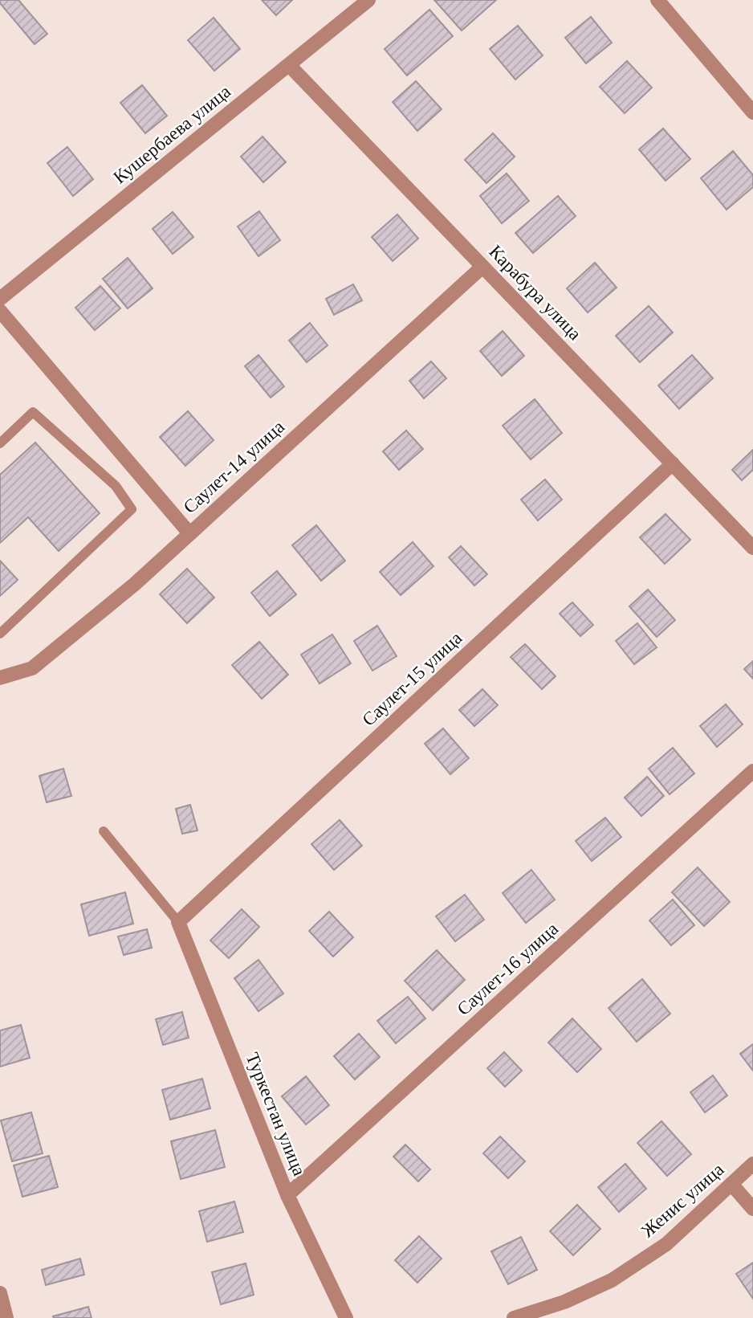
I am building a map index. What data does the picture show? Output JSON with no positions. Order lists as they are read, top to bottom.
{
  "streets": {
    "street": [
      "Кушербаева улица",
      "Карабура улица",
      "Саулет-14 улица",
      "Саулет-15 улица",
      "Саулет-16 улица",
      "Туркестан улица",
      "Женис улица"
    ]
  },
  "crossings": [
    ["Кушербаева улица", "Карабура улица"],
    ["Карабура улица", "Саулет-14 улица"],
    ["Карабура улица", "Саулет-15 улица"],
    ["Саулет-15 улица", "Туркестан улица"],
    ["Саулет-16 улица", "Туркестан улица"]
  ]
}
